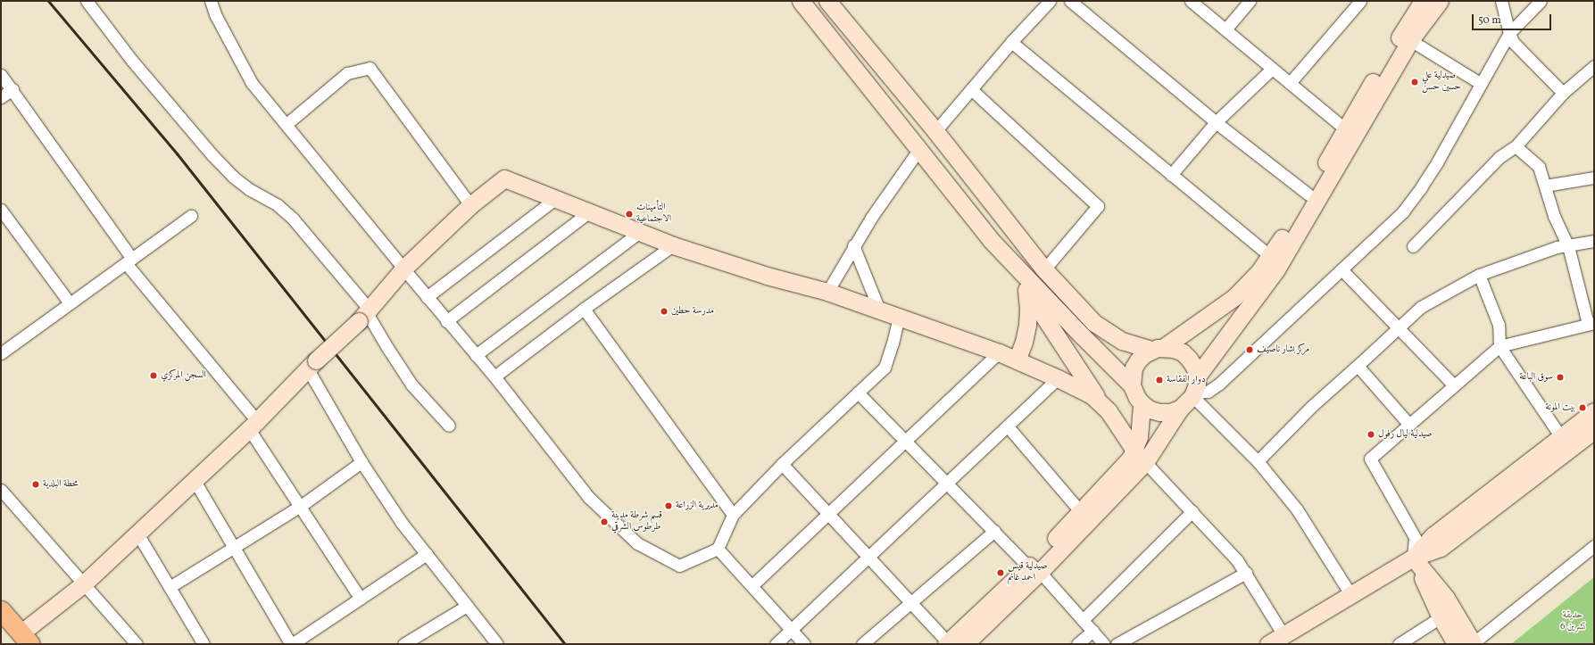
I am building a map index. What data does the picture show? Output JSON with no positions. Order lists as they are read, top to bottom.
{
  "parks": ["حديقة 6 تشرين"],
  "places": [
    "صيدلية علي حسين حسن",
    "التأمينات الاجتماعية",
    "مدرسة حطين",
    "مركز بشار ناصيف",
    "السجن المركزي",
    "سوق الباعة",
    "دوار الفقاسة",
    "بيت المونة",
    "صيدلية ليال رفول",
    "محطة البلدية",
    "مديرية الزراعة",
    "قسم شرطة مدينة طرطوس الشرقي",
    "صيدلية قيس احمد غانم"
  ],
  "scale_bar": "50 m"
}
